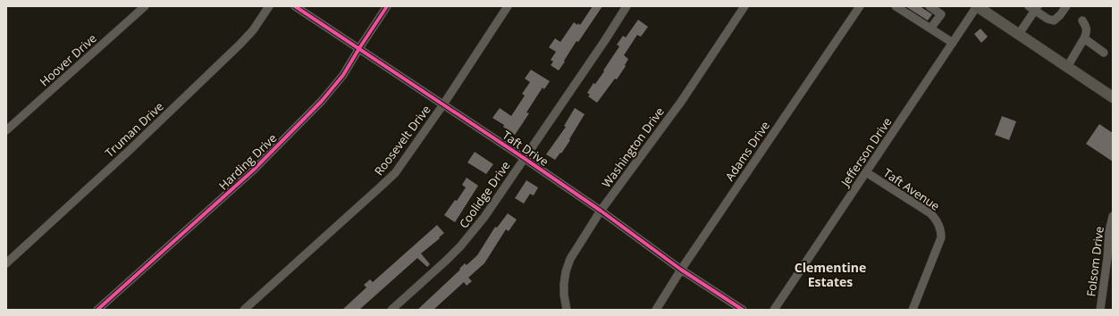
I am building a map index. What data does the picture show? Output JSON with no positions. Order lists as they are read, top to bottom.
{
  "streets": {
    "street": [
      "Hoover Drive",
      "Truman Drive",
      "Roosevelt Drive",
      "Washington Drive",
      "Taft Drive",
      "Adams Drive",
      "Jefferson Drive",
      "Harding Drive",
      "Taft Avenue",
      "Coolidge Drive",
      "Folsom Drive"
    ]
  },
  "crossings": [
    ["Roosevelt Drive", "Taft Drive"],
    ["Washington Drive", "Taft Drive"],
    ["Taft Drive", "Adams Drive"],
    ["Taft Drive", "Harding Drive"],
    ["Taft Drive", "Coolidge Drive"],
    ["Jefferson Drive", "Taft Avenue"]
  ],
  "districts": ["Clementine Estates"]
}
